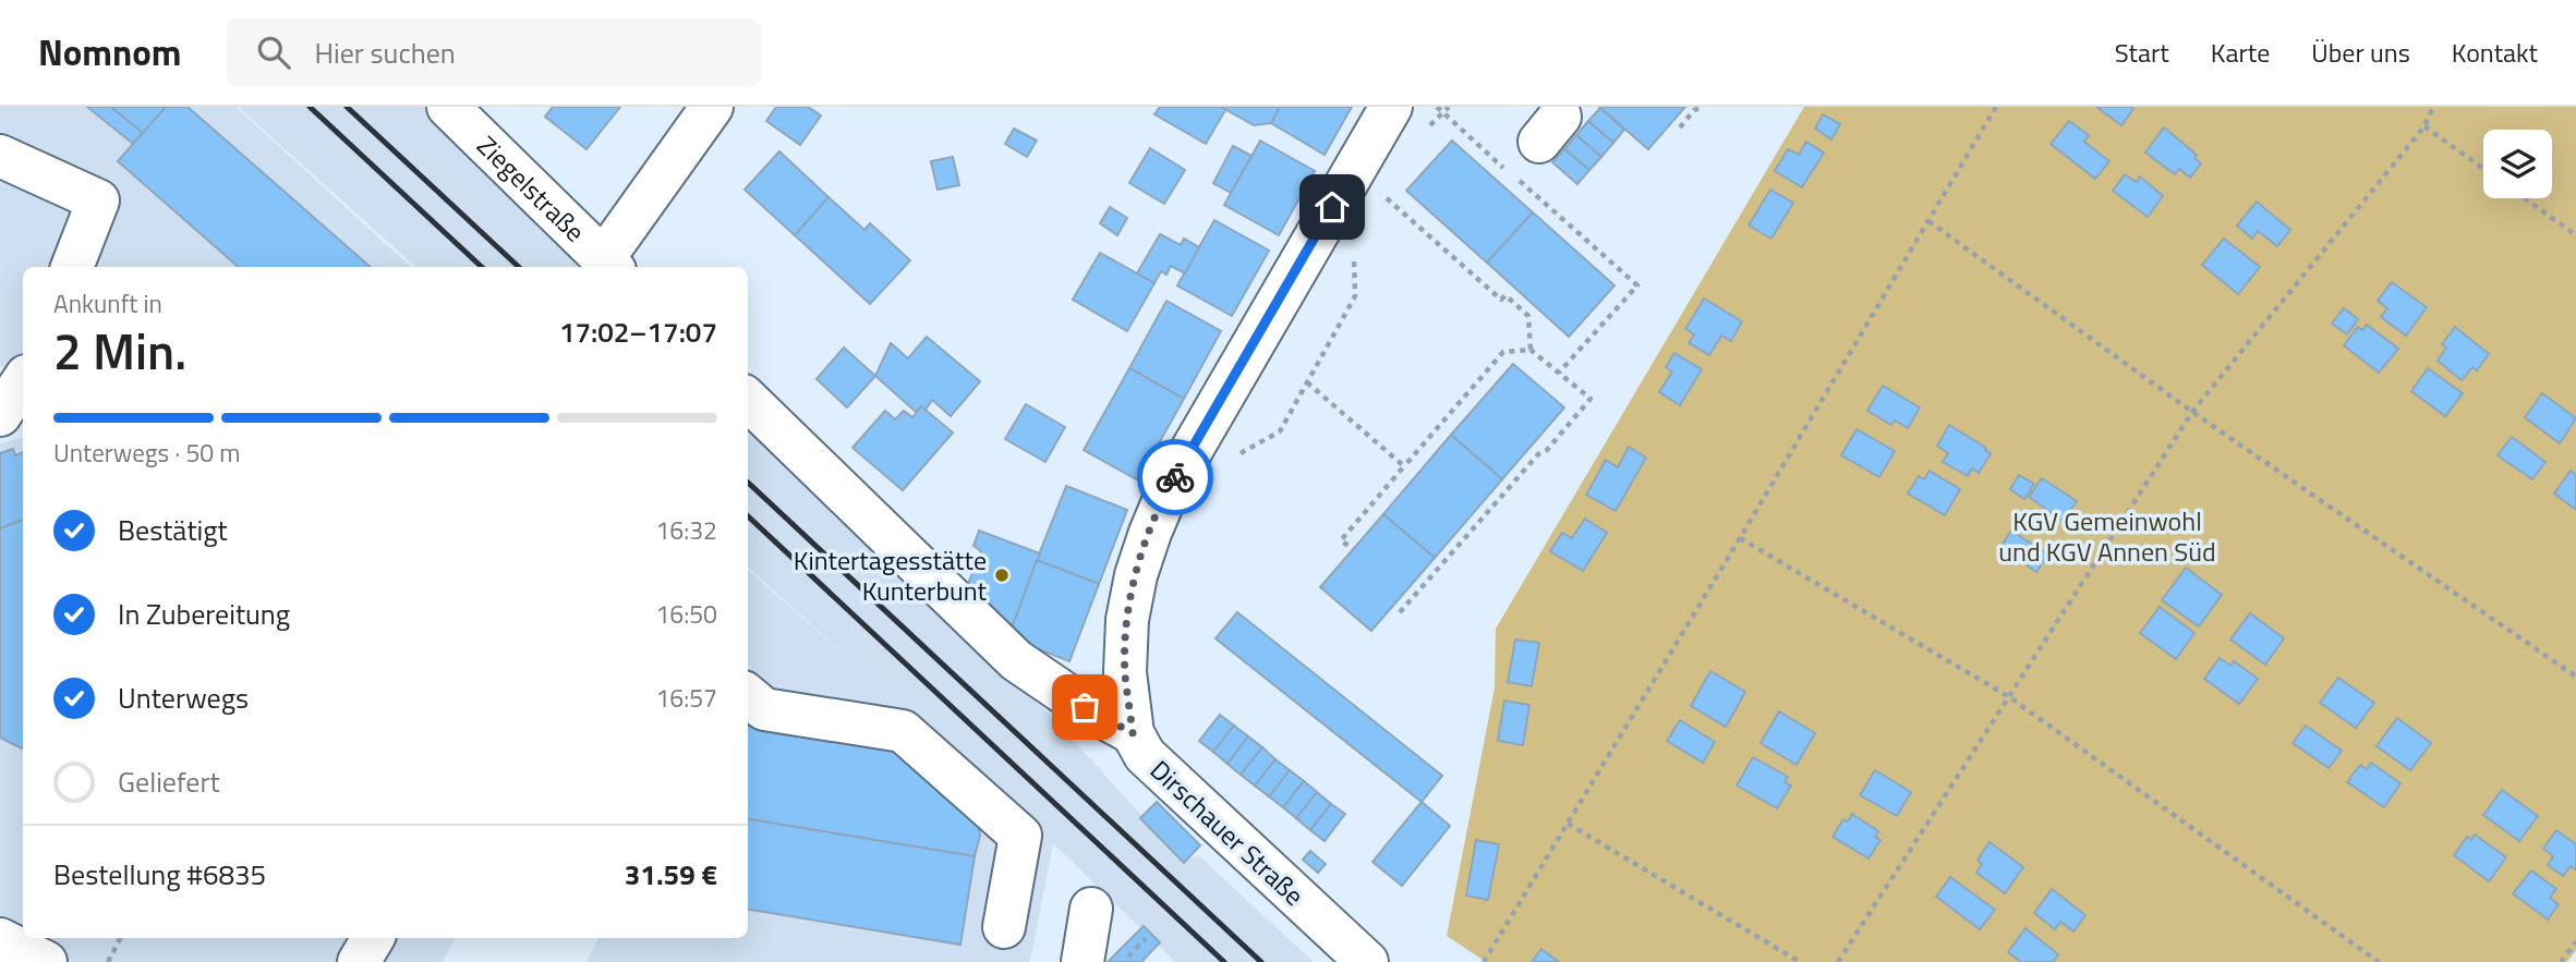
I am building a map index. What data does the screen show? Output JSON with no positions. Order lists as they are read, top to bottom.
{
  "streets": {
    "street": ["Ziegelstraße", "Dirschauer Straße"]
  },
  "parks": ["KGV Gemeinwohl und KGV Annen Süd"],
  "places": ["Kintertagesstätte Kunterbunt"],
  "page": {
    "header": "Nomnom",
    "search": "Hier suchen",
    "nav": [
      "Start",
      "Karte",
      "Über uns",
      "Kontakt"
    ],
    "heading": ["2 Min.", "Ankunft in", "17:02–17:07"],
    "panel": ["Bestellung #6835", "31.59 €"],
    "bar": "Unterwegs · 50 m",
    "list": [
      ["Bestätigt", "16:32"],
      ["In Zubereitung", "16:50"],
      ["Unterwegs", "16:57"],
      "Geliefert"
    ]
  }
}
